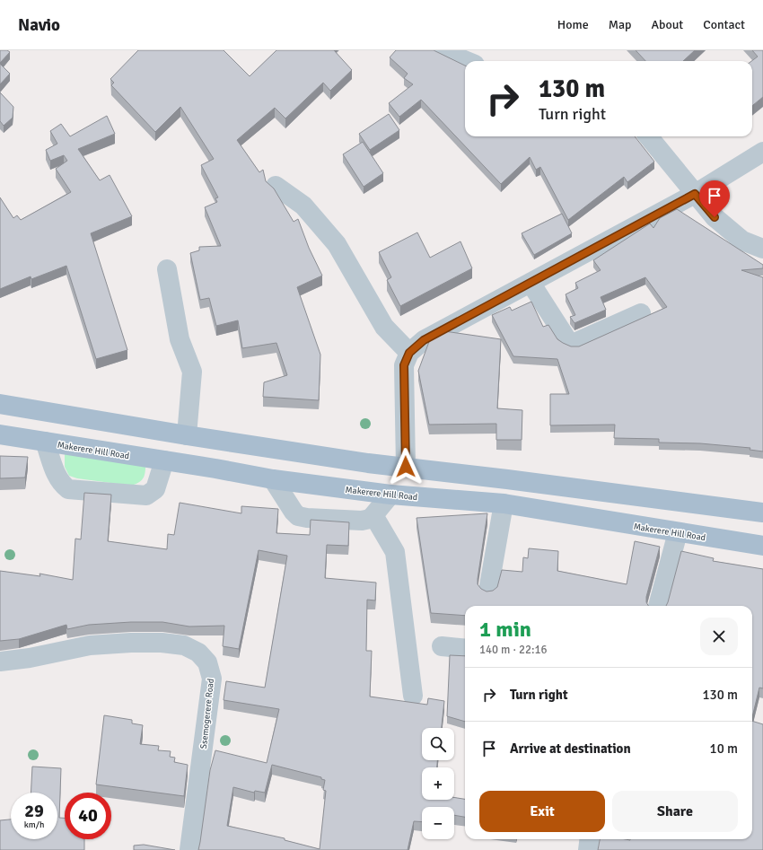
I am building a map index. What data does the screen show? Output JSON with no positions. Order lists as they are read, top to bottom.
{
  "streets": {
    "main road": ["Makerere Hill Road"],
    "street": ["Ssemogerere Road"]
  },
  "page": {
    "header": "Navio",
    "nav": [
      "Home",
      "Map",
      "About",
      "Contact"
    ],
    "turn": ["130 m", "Turn right"],
    "heading": ["1 min", "140 m · 22:16"],
    "list": [
      {
        "name": "Turn right",
        "value": "130 m"
      },
      {
        "name": "Arrive at destination",
        "value": "10 m"
      }
    ],
    "map_buttons": ["+", "−"],
    "buttons": ["Exit", "Share"],
    "speed": "29 km/h",
    "limit": "40"
  }
}
